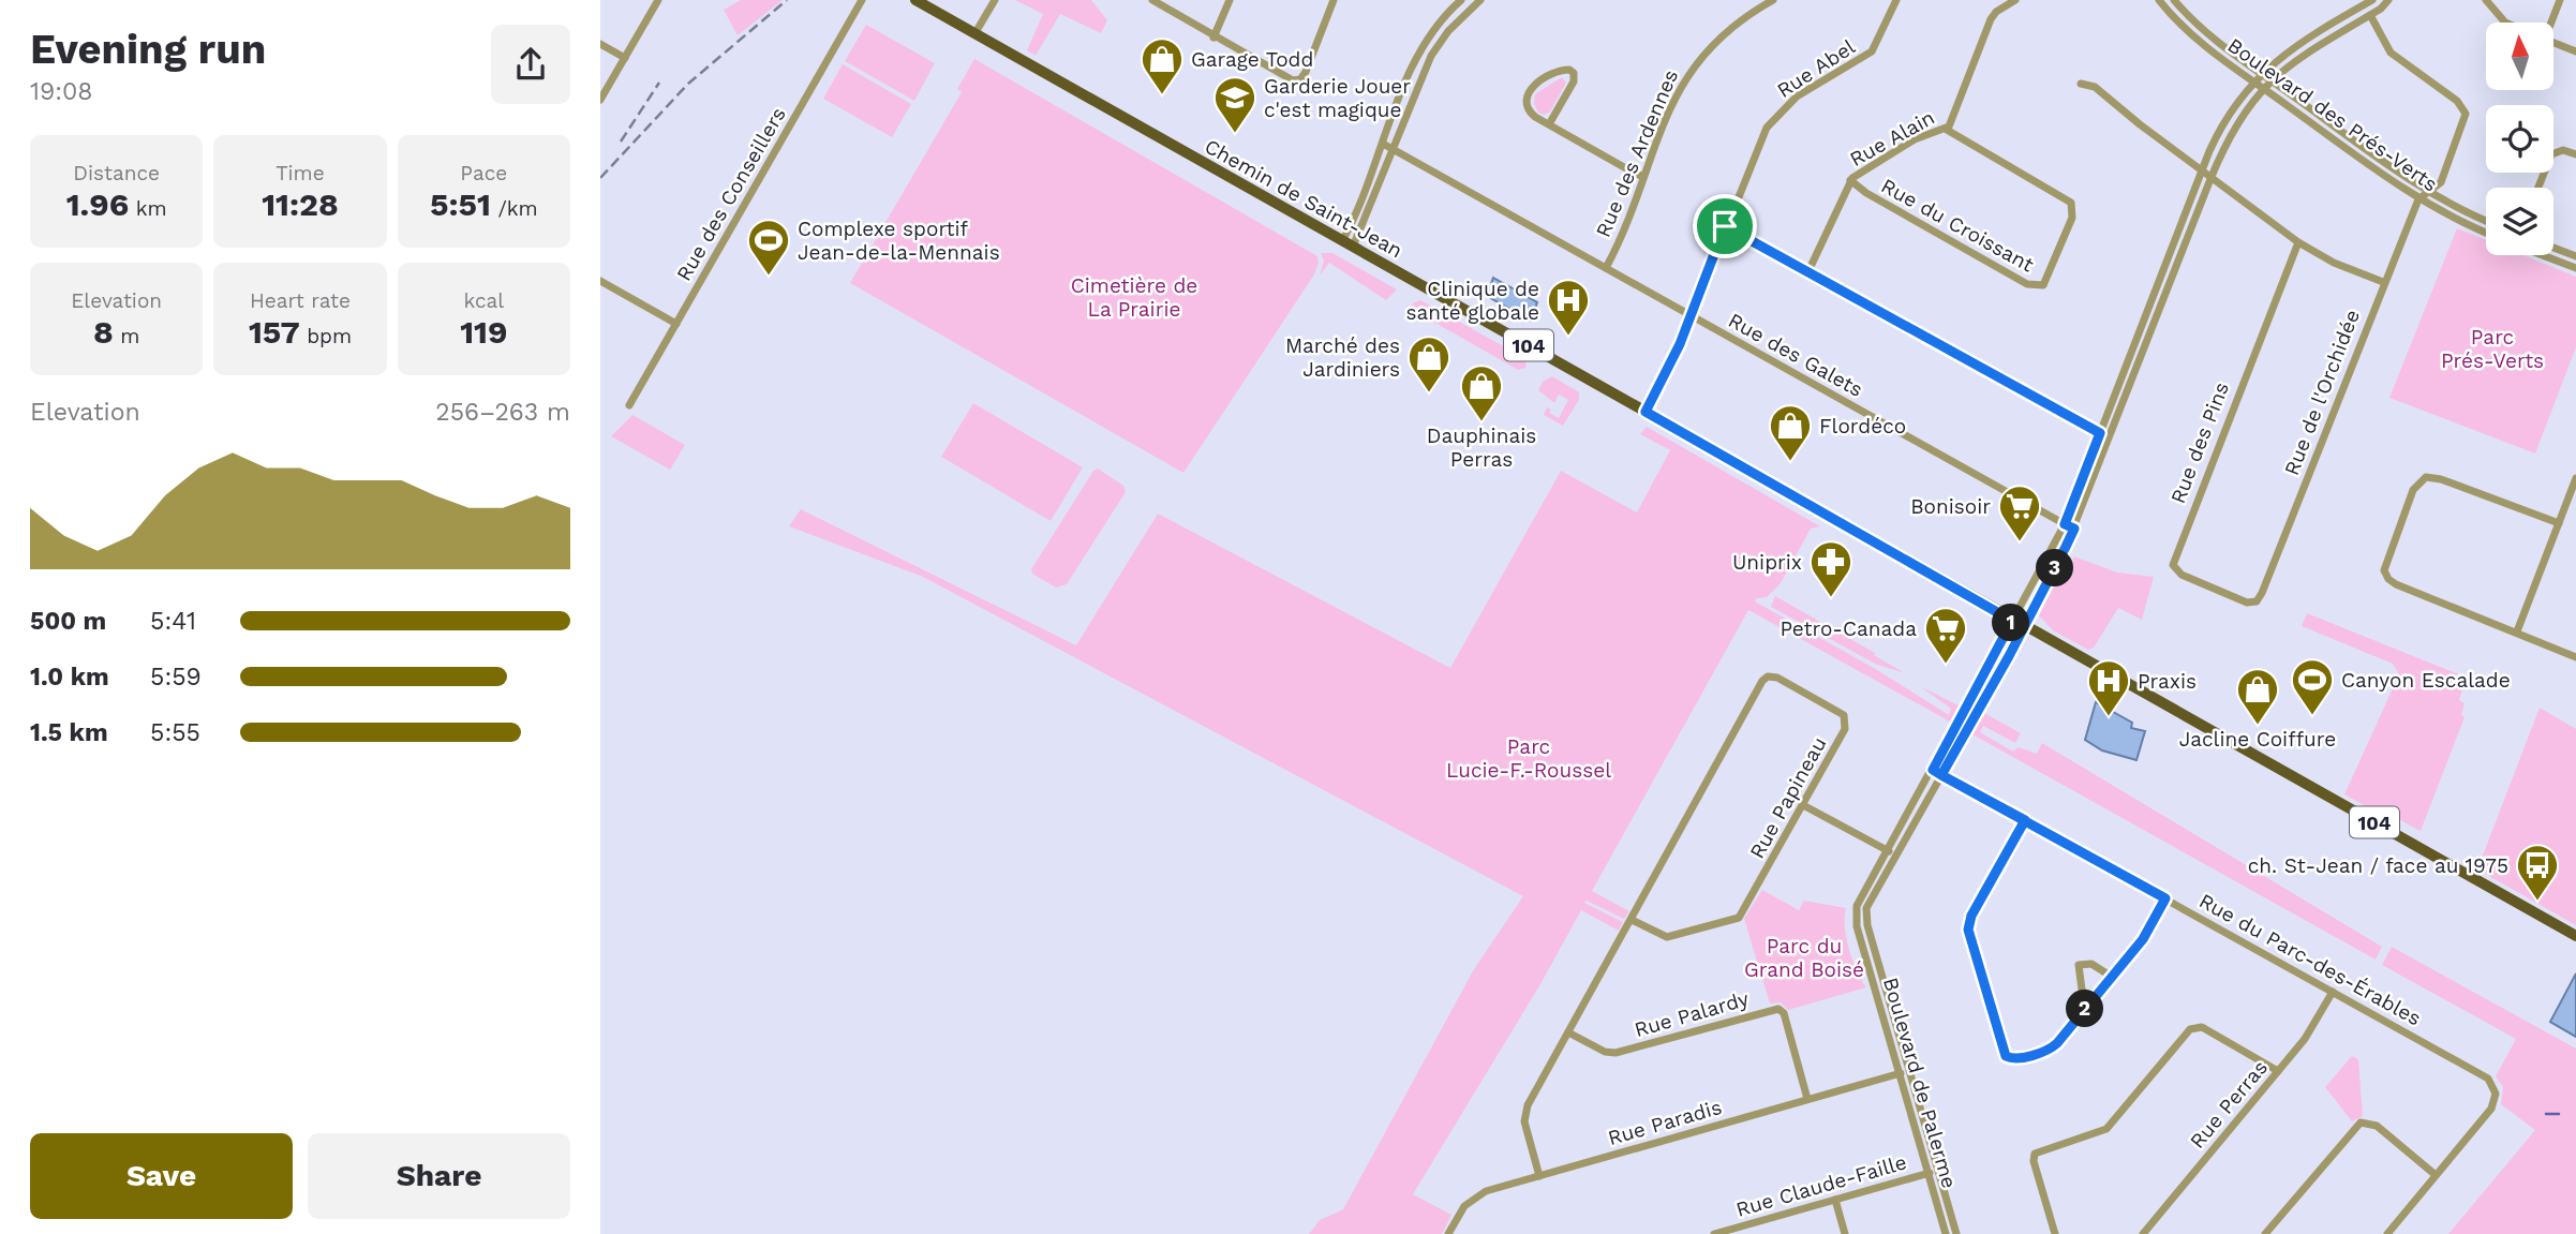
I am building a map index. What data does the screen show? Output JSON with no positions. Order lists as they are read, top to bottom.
{
  "streets": {
    "main road": ["Chemin de Saint-Jean", "104"],
    "street": [
      "Rue Abel",
      "Boulevard des Prés-Verts",
      "Rue Alain",
      "Rue des Ardennes",
      "Rue des Conseillers",
      "Rue du Croissant",
      "Rue des Galets",
      "Rue de l'Orchidée",
      "Rue des Pins",
      "Rue Papineau",
      "Rue du Parc-des-Érables",
      "Rue Palardy",
      "Boulevard de Palerme",
      "Rue Perras",
      "Rue Paradis",
      "Rue Claude-Faille"
    ]
  },
  "crossings": [
    ["Rue Abel", "Chemin de Saint-Jean"],
    ["Rue Abel", "Rue des Galets"],
    ["Boulevard des Prés-Verts", "Rue de l'Orchidée"],
    ["Rue Alain", "Rue du Croissant"],
    ["Rue des Ardennes", "Rue des Galets"],
    ["Chemin de Saint-Jean", "Boulevard de Palerme"],
    ["Rue de l'Orchidée", "Rue des Pins"],
    ["Rue Papineau", "Rue Palardy"],
    ["Rue Papineau", "Rue Paradis"],
    ["Rue du Parc-des-Érables", "Boulevard de Palerme"],
    ["Rue du Parc-des-Érables", "Rue Perras"],
    ["Rue Palardy", "Rue Paradis"],
    ["Boulevard de Palerme", "Rue Paradis"],
    ["Boulevard de Palerme", "Rue Claude-Faille"]
  ],
  "parks": [
    "Cimetière de La Prairie",
    "Parc Prés-Verts",
    "Parc Lucie-F.-Roussel",
    "Parc du Grand Boisé"
  ],
  "places": {
    "shop": [
      "Garage Todd",
      "Marché des Jardiniers",
      "Dauphinais Perras",
      "Flordéco",
      "Jacline Coiffure"
    ],
    "school or university": ["Garderie Jouer c'est magique"],
    "sports": ["Complexe sportif Jean-de-la-Mennais", "Canyon Escalade"],
    "hospital": ["Clinique de santé globale", "Praxis"],
    "supermarket": ["Bonisoir", "Petro-Canada"],
    "pharmacy": ["Uniprix"],
    "bus stop": ["ch. St-Jean / face au 1975"]
  },
  "north": "top",
  "page": {
    "heading": ["Evening run", "19:08"],
    "stats": [
      ["Distance", "1.96 km"],
      ["Time", "11:28"],
      ["Pace", "5:51 /km"],
      ["Elevation", "8 m"],
      ["Heart rate", "157 bpm"],
      ["kcal", "119"]
    ],
    "chart": ["Elevation", "256–263 m"],
    "pins": ["3", "1", "2"],
    "list": [
      {
        "name": "500 m",
        "note": "5:41"
      },
      {
        "name": "1.0 km",
        "note": "5:59"
      },
      {
        "name": "1.5 km",
        "note": "5:55"
      }
    ],
    "buttons": ["Save", "Share"]
  }
}
